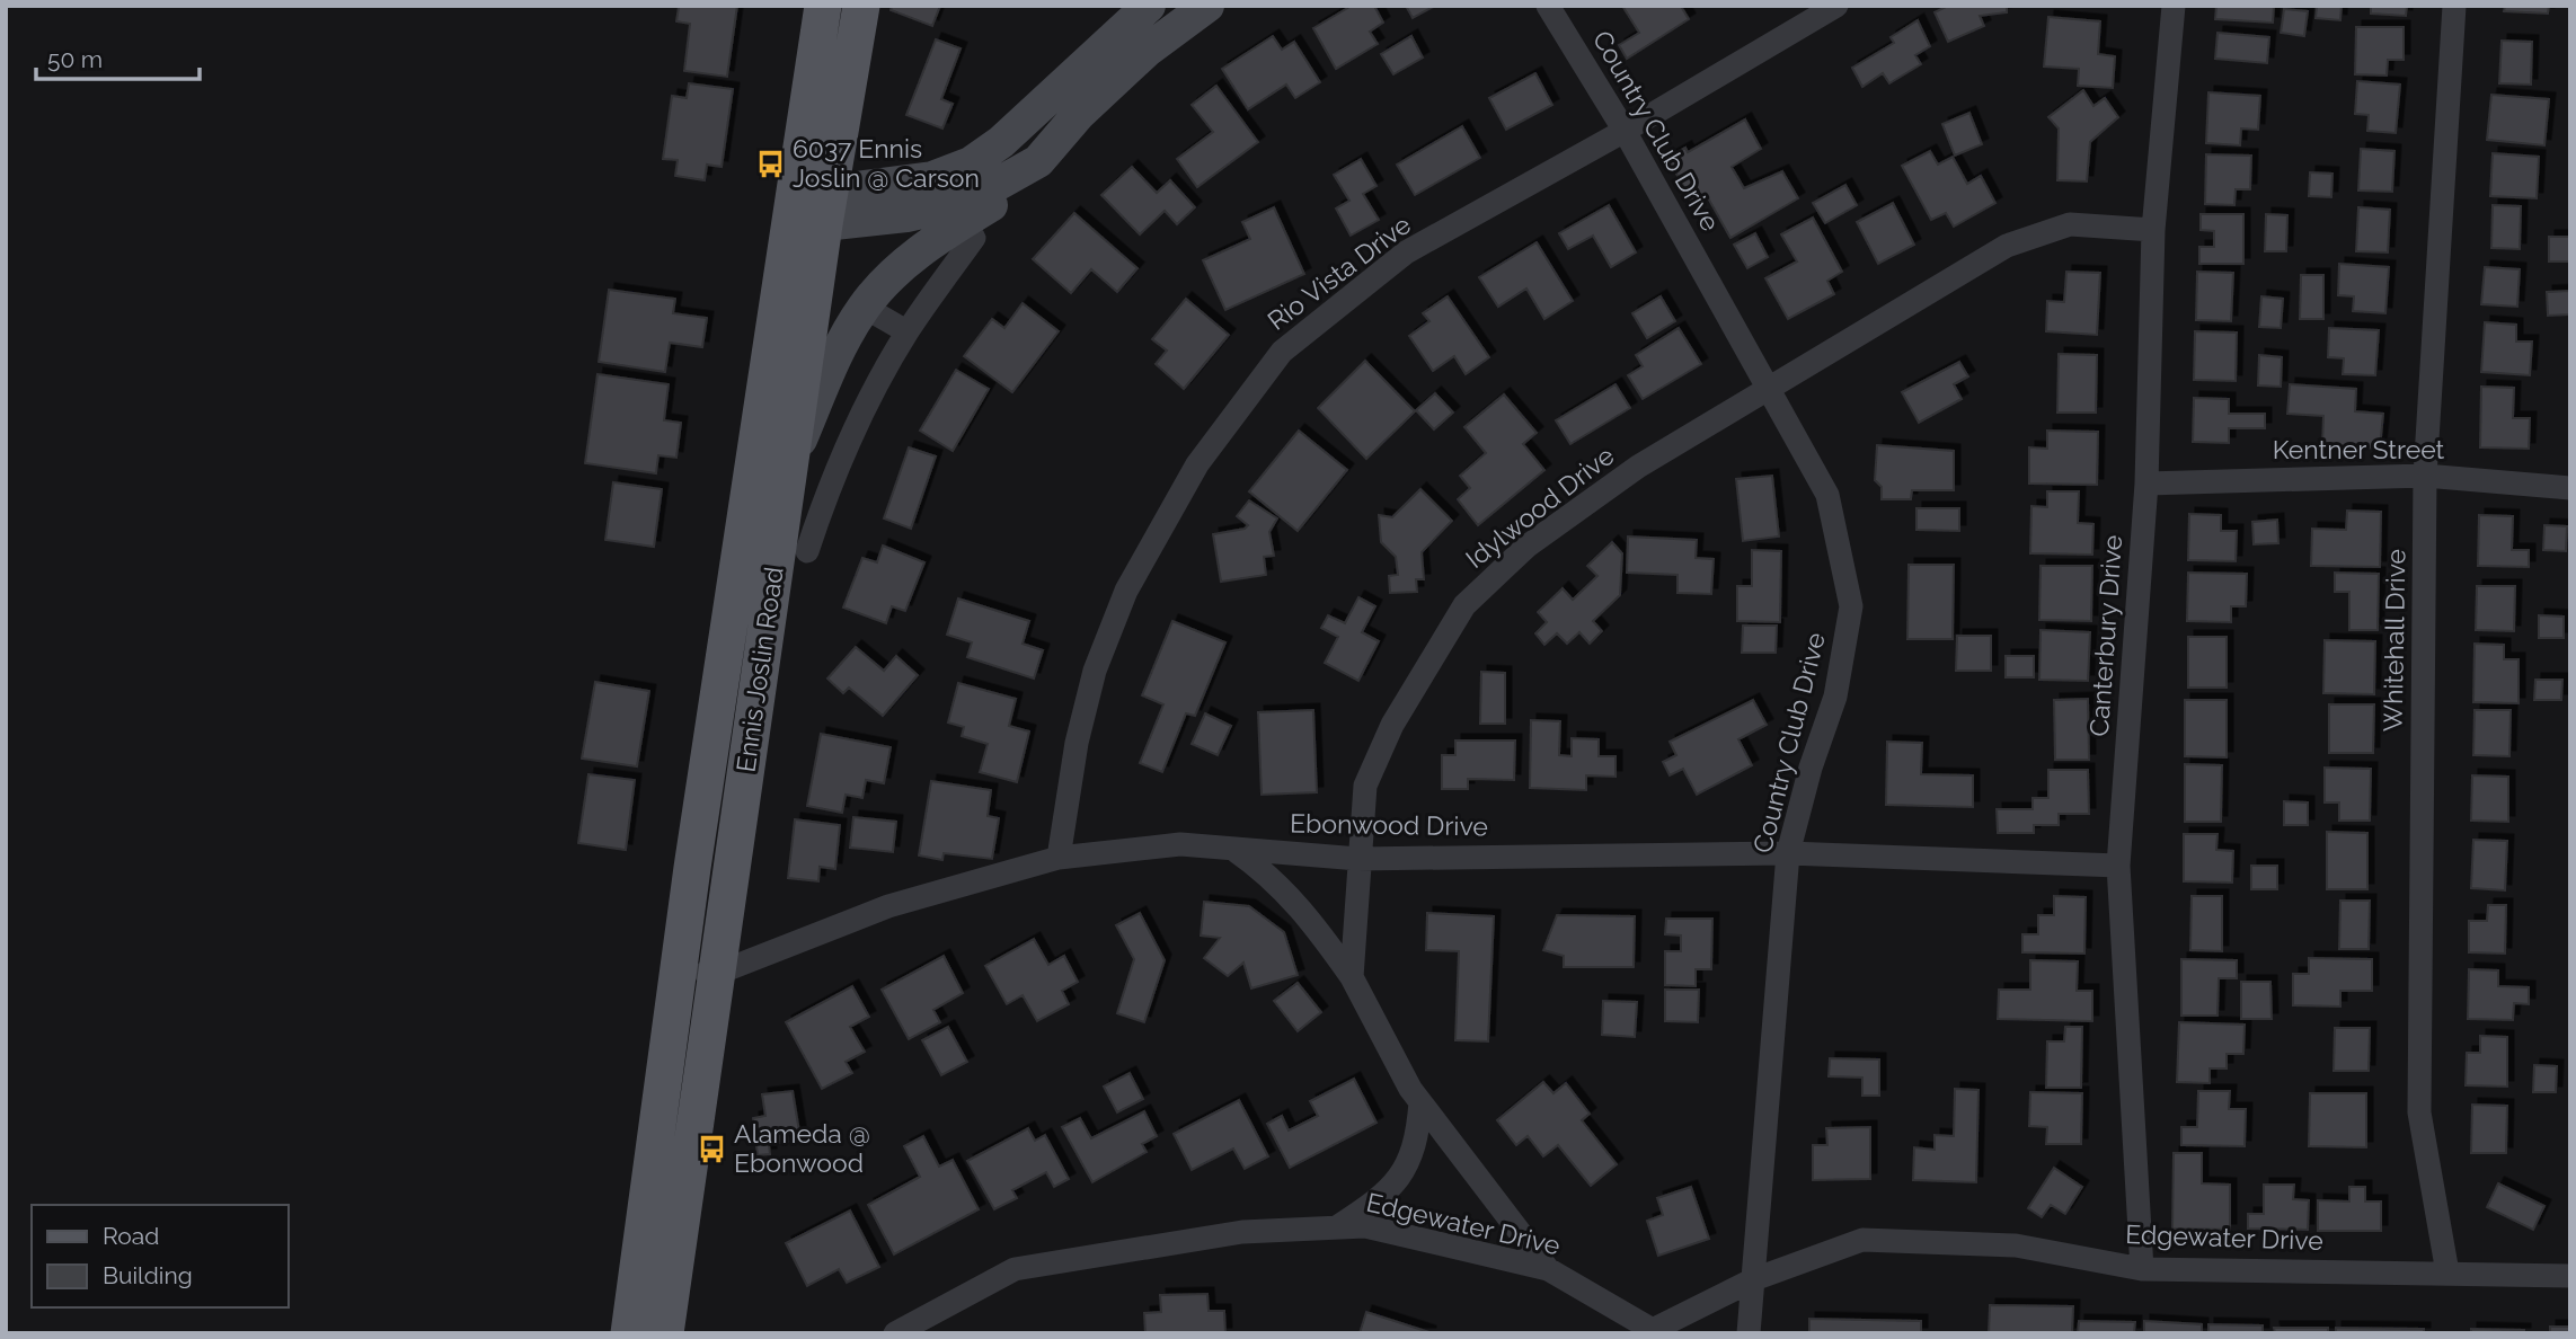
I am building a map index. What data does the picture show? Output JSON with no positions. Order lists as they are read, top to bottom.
{
  "streets": {
    "main road": ["Ennis Joslin Road"],
    "street": [
      "Country Club Drive",
      "Rio Vista Drive",
      "Kentner Street",
      "Idylwood Drive",
      "Canterbury Drive",
      "Whitehall Drive",
      "Ebonwood Drive",
      "Edgewater Drive"
    ]
  },
  "crossings": [
    ["Country Club Drive", "Rio Vista Drive"],
    ["Country Club Drive", "Idylwood Drive"],
    ["Country Club Drive", "Ebonwood Drive"],
    ["Country Club Drive", "Edgewater Drive"],
    ["Rio Vista Drive", "Ebonwood Drive"],
    ["Kentner Street", "Canterbury Drive"],
    ["Kentner Street", "Whitehall Drive"],
    ["Idylwood Drive", "Canterbury Drive"],
    ["Idylwood Drive", "Ebonwood Drive"],
    ["Canterbury Drive", "Ebonwood Drive"],
    ["Canterbury Drive", "Edgewater Drive"],
    ["Whitehall Drive", "Edgewater Drive"],
    ["Ennis Joslin Road", "Ebonwood Drive"]
  ],
  "places": {
    "bus stop": ["6037 Ennis Joslin @ Carson", "Alameda @ Ebonwood"]
  },
  "legend": ["Road", "Building"],
  "scale_bar": "50 m"
}
